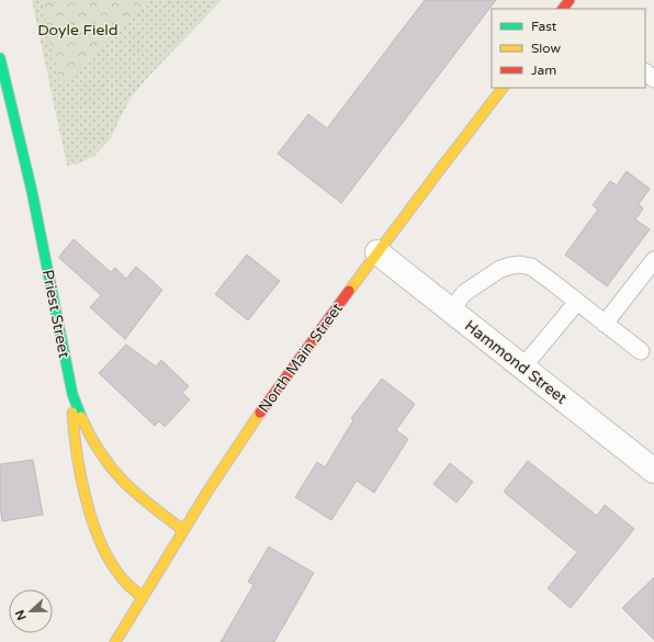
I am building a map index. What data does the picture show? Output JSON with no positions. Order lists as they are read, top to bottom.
{
  "streets": {
    "main road": ["Priest Street", "North Main Street"],
    "street": ["Hammond Street"]
  },
  "crossings": [
    ["Priest Street", "North Main Street"],
    ["North Main Street", "Hammond Street"]
  ],
  "parks": ["Doyle Field"],
  "legend": ["Fast", "Slow", "Jam"],
  "north": "left"
}
